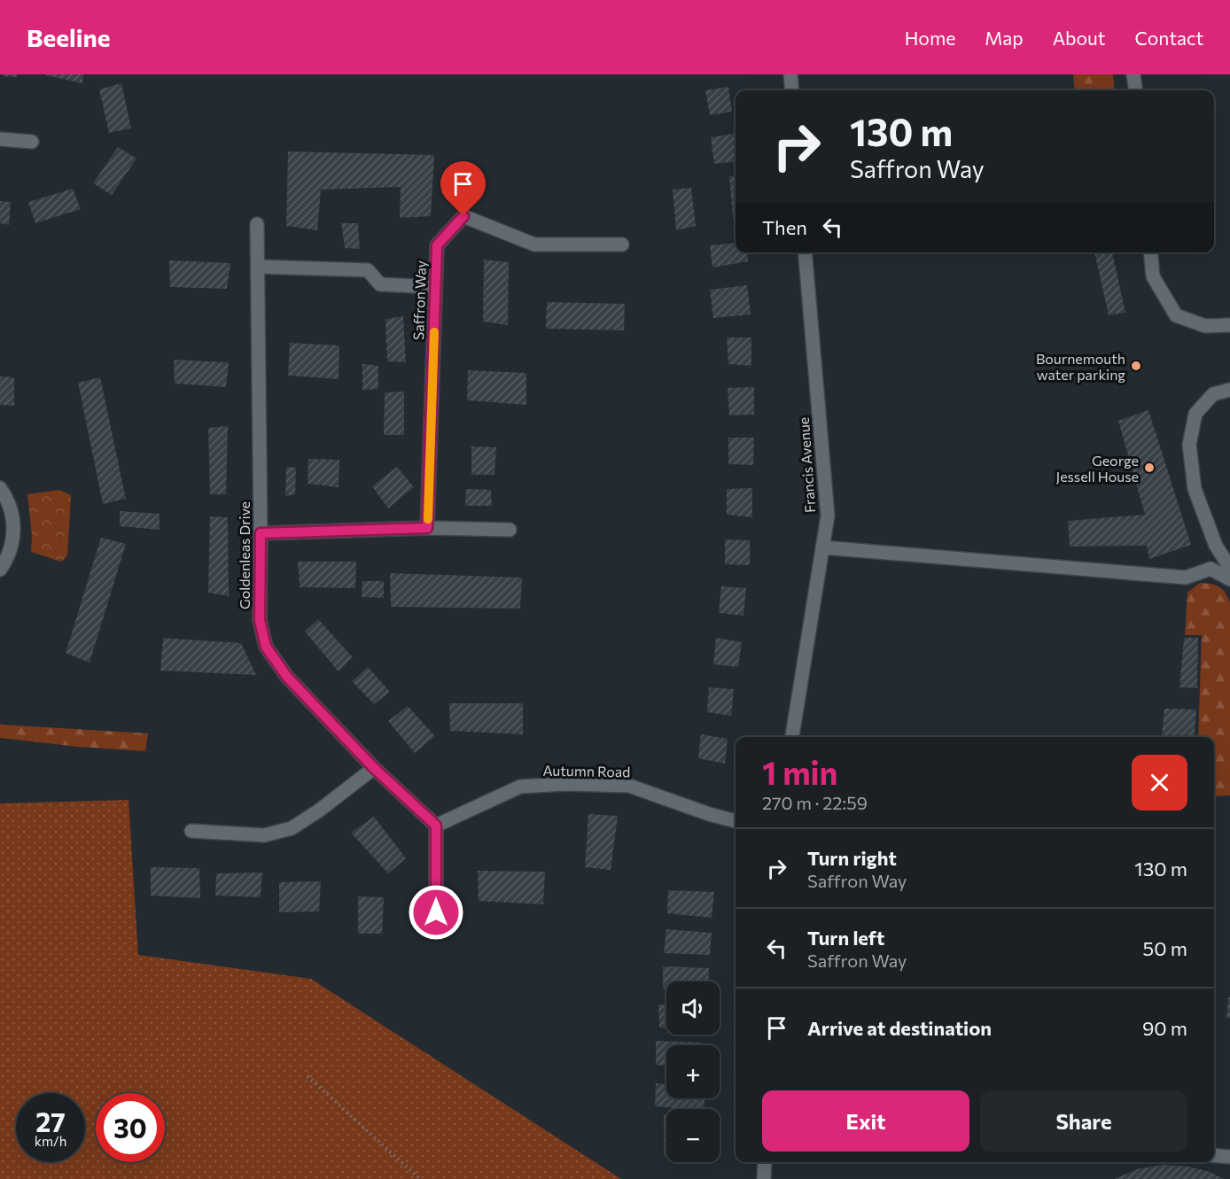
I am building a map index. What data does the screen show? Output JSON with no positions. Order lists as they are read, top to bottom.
{
  "streets": {
    "street": [
      "Saffron Way",
      "Francis Avenue",
      "Goldenleas Drive",
      "Autumn Road"
    ]
  },
  "crossings": [
    ["Goldenleas Drive", "Autumn Road"]
  ],
  "places": ["Bournemouth water parking", "George Jessell House"],
  "page": {
    "header": "Beeline",
    "nav": [
      "Home",
      "Map",
      "About",
      "Contact"
    ],
    "turn": ["130 m", "Saffron Way"],
    "then": "Then",
    "heading": ["1 min", "270 m · 22:59"],
    "list": [
      {
        "name": "Turn right",
        "note": "Saffron Way",
        "value": "130 m"
      },
      {
        "name": "Turn left",
        "note": "Saffron Way",
        "value": "50 m"
      },
      {
        "name": "Arrive at destination",
        "value": "90 m"
      }
    ],
    "map_buttons": ["+", "−"],
    "buttons": ["Exit", "Share"],
    "speed": "27 km/h",
    "limit": "30"
  }
}
